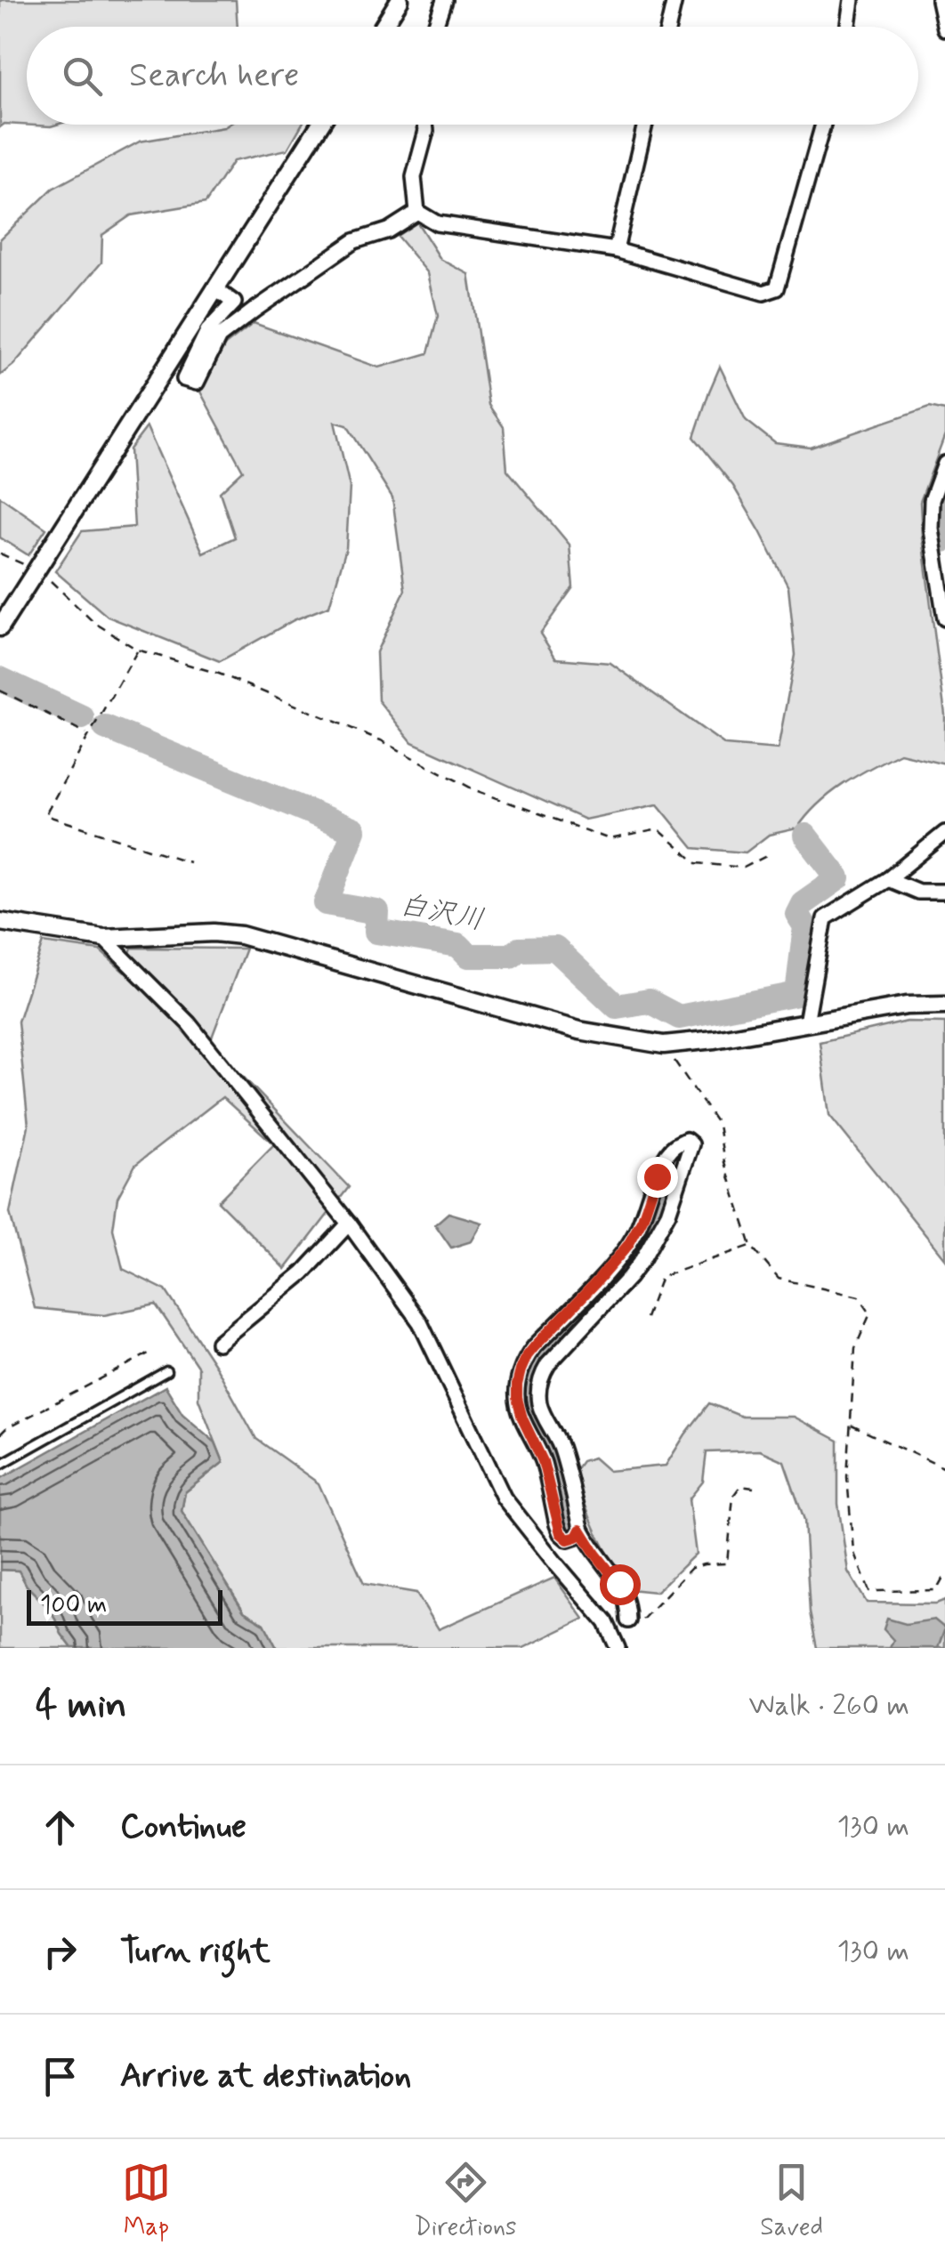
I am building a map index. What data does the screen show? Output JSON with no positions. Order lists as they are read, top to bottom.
{
  "water": ["白沢川"],
  "scale_bar": "100 m",
  "page": {
    "search": "Search here",
    "scale": "100 m",
    "heading": ["4 min", "Walk · 260 m"],
    "list": [
      ["Continue", "130 m"],
      ["Turn right", "130 m"],
      "Arrive at destination"
    ],
    "nav": ["Map", "Directions", "Saved"]
  }
}
